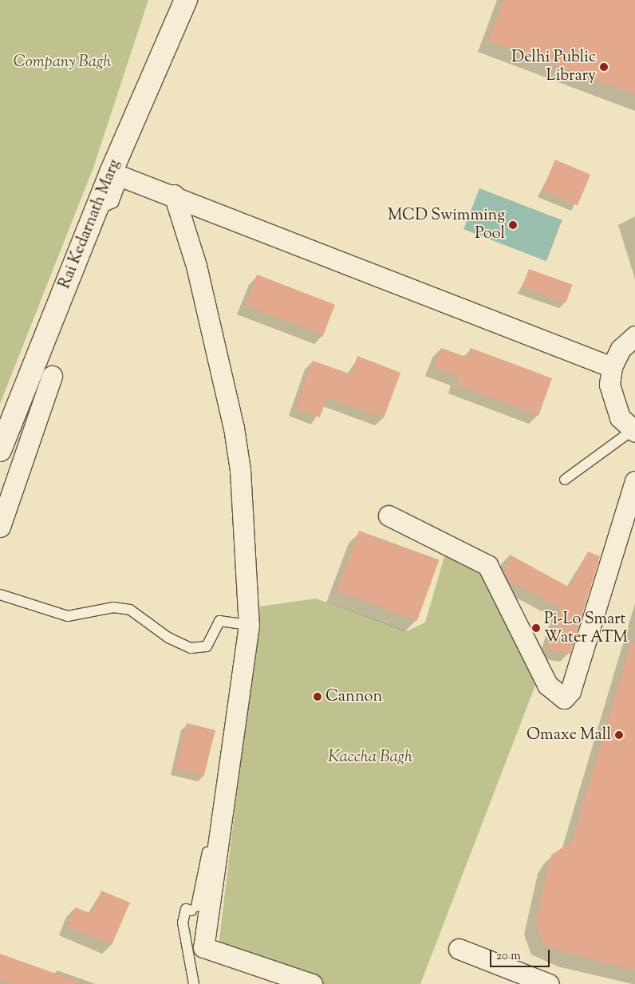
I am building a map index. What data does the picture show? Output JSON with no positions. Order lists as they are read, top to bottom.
{
  "streets": {
    "street": ["Rai Kedarnath Marg"]
  },
  "parks": ["Company Bagh", "Kaccha Bagh"],
  "places": [
    "Delhi Public Library",
    "MCD Swimming Pool",
    "Pi-Lo Smart Water ATM",
    "Cannon",
    "Omaxe Mall"
  ],
  "scale_bar": "20 m"
}
